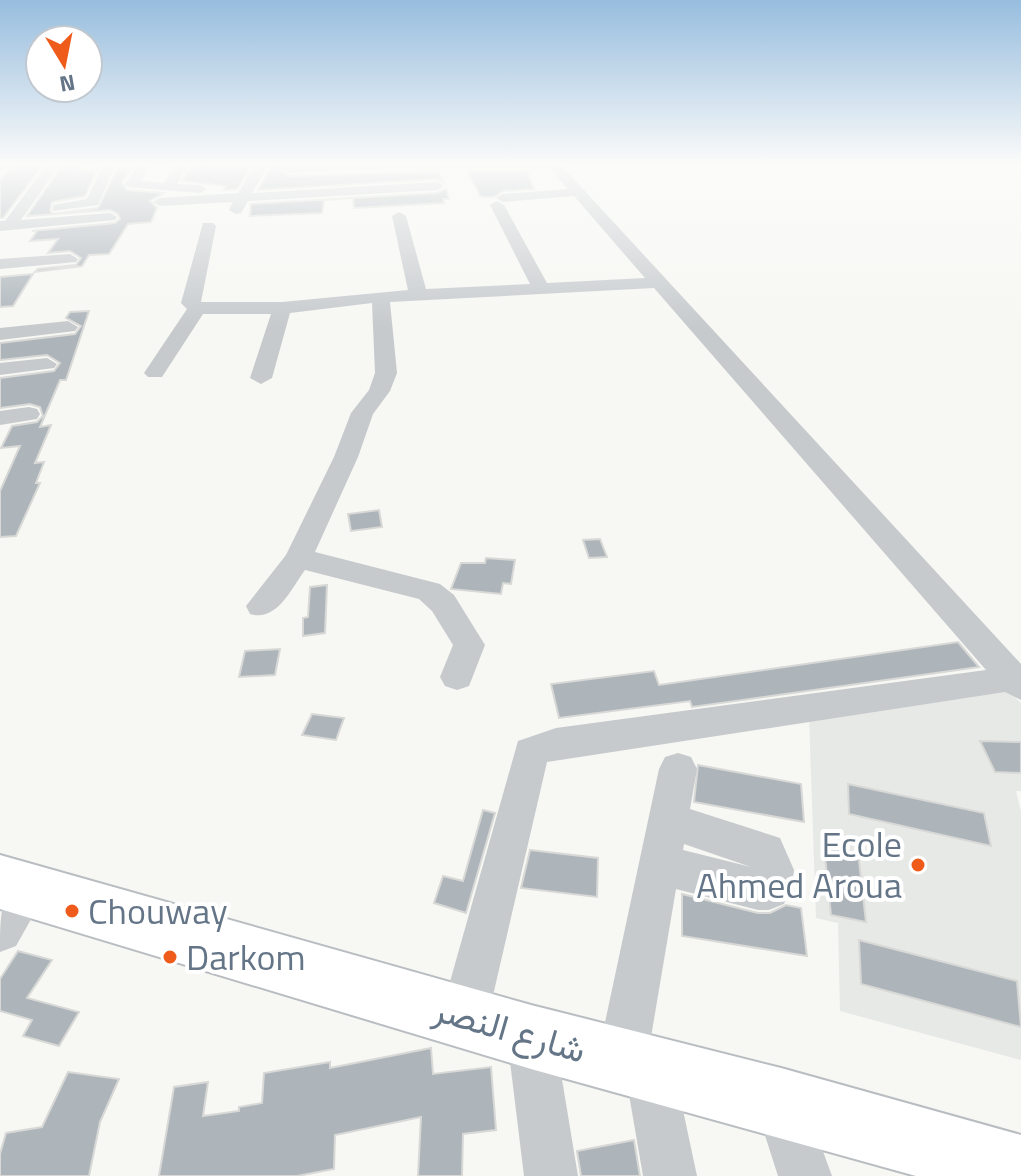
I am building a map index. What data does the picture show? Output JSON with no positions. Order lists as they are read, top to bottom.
{
  "streets": {
    "main road": ["شارع النصر"]
  },
  "places": ["Ecole Ahmed Aroua", "Chouway", "Darkom"],
  "north": "bottom"
}
